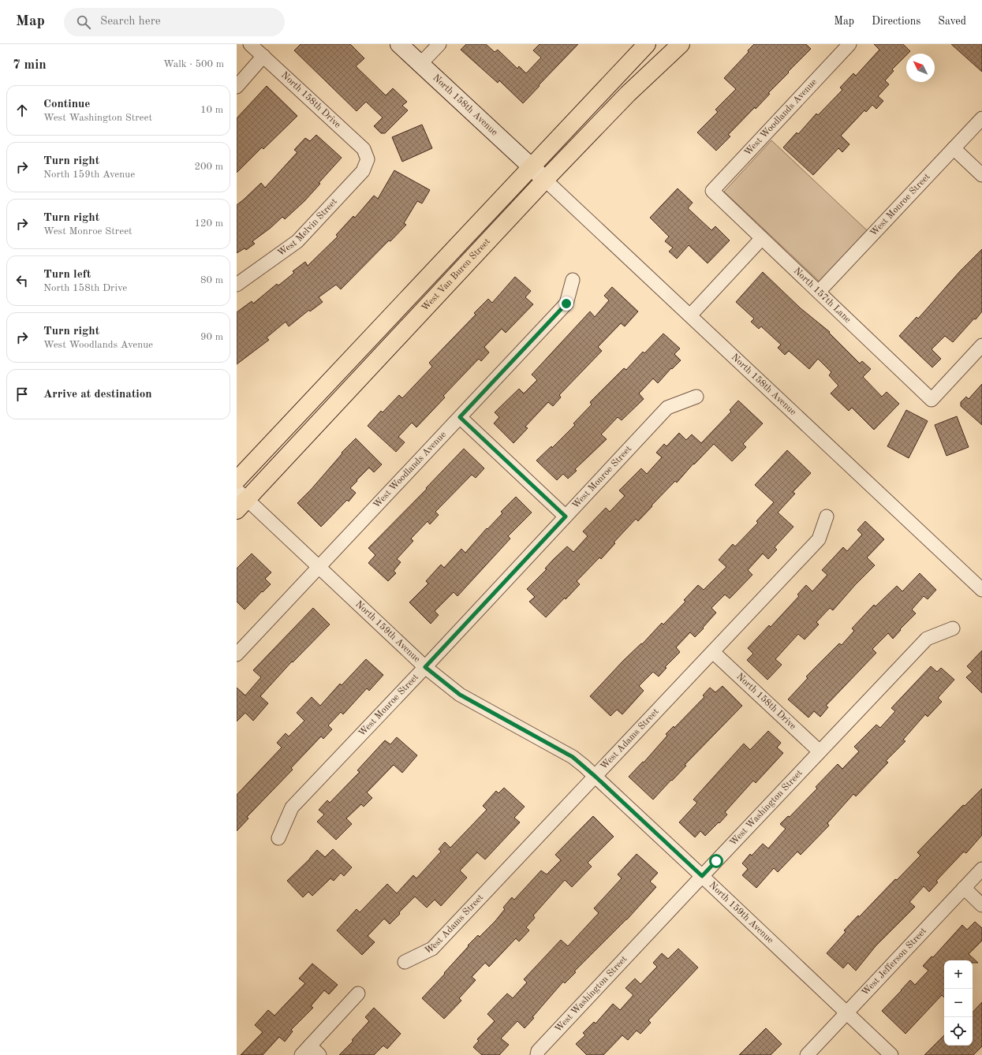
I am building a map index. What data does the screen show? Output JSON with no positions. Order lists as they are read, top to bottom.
{
  "streets": {
    "main road": ["West Van Buren Street"],
    "street": [
      "North 158th Drive",
      "North 158th Avenue",
      "West Woodlands Avenue",
      "West Monroe Street",
      "West Melvin Street",
      "North 157th Lane",
      "North 159th Avenue",
      "West Adams Street",
      "West Washington Street",
      "West Jefferson Street"
    ]
  },
  "crossings": [
    ["North 158th Drive", "West Melvin Street"],
    ["North 158th Drive", "West Adams Street"],
    ["North 158th Drive", "West Washington Street"],
    ["North 158th Avenue", "West Van Buren Street"],
    ["West Woodlands Avenue", "North 157th Lane"],
    ["West Woodlands Avenue", "North 159th Avenue"],
    ["West Monroe Street", "North 157th Lane"],
    ["West Monroe Street", "North 159th Avenue"],
    ["West Van Buren Street", "North 159th Avenue"],
    ["North 159th Avenue", "West Adams Street"],
    ["North 159th Avenue", "West Washington Street"],
    ["North 159th Avenue", "West Jefferson Street"]
  ],
  "north": "top left",
  "page": {
    "header": "Map",
    "search": "Search here",
    "nav": ["Map", "Directions", "Saved"],
    "heading": ["7 min", "Walk · 500 m"],
    "list": [
      ["Continue", "West Washington Street", "10 m"],
      ["Turn right", "North 159th Avenue", "200 m"],
      ["Turn right", "West Monroe Street", "120 m"],
      ["Turn left", "North 158th Drive", "80 m"],
      ["Turn right", "West Woodlands Avenue", "90 m"],
      "Arrive at destination"
    ],
    "map_buttons": ["+", "−"]
  }
}
